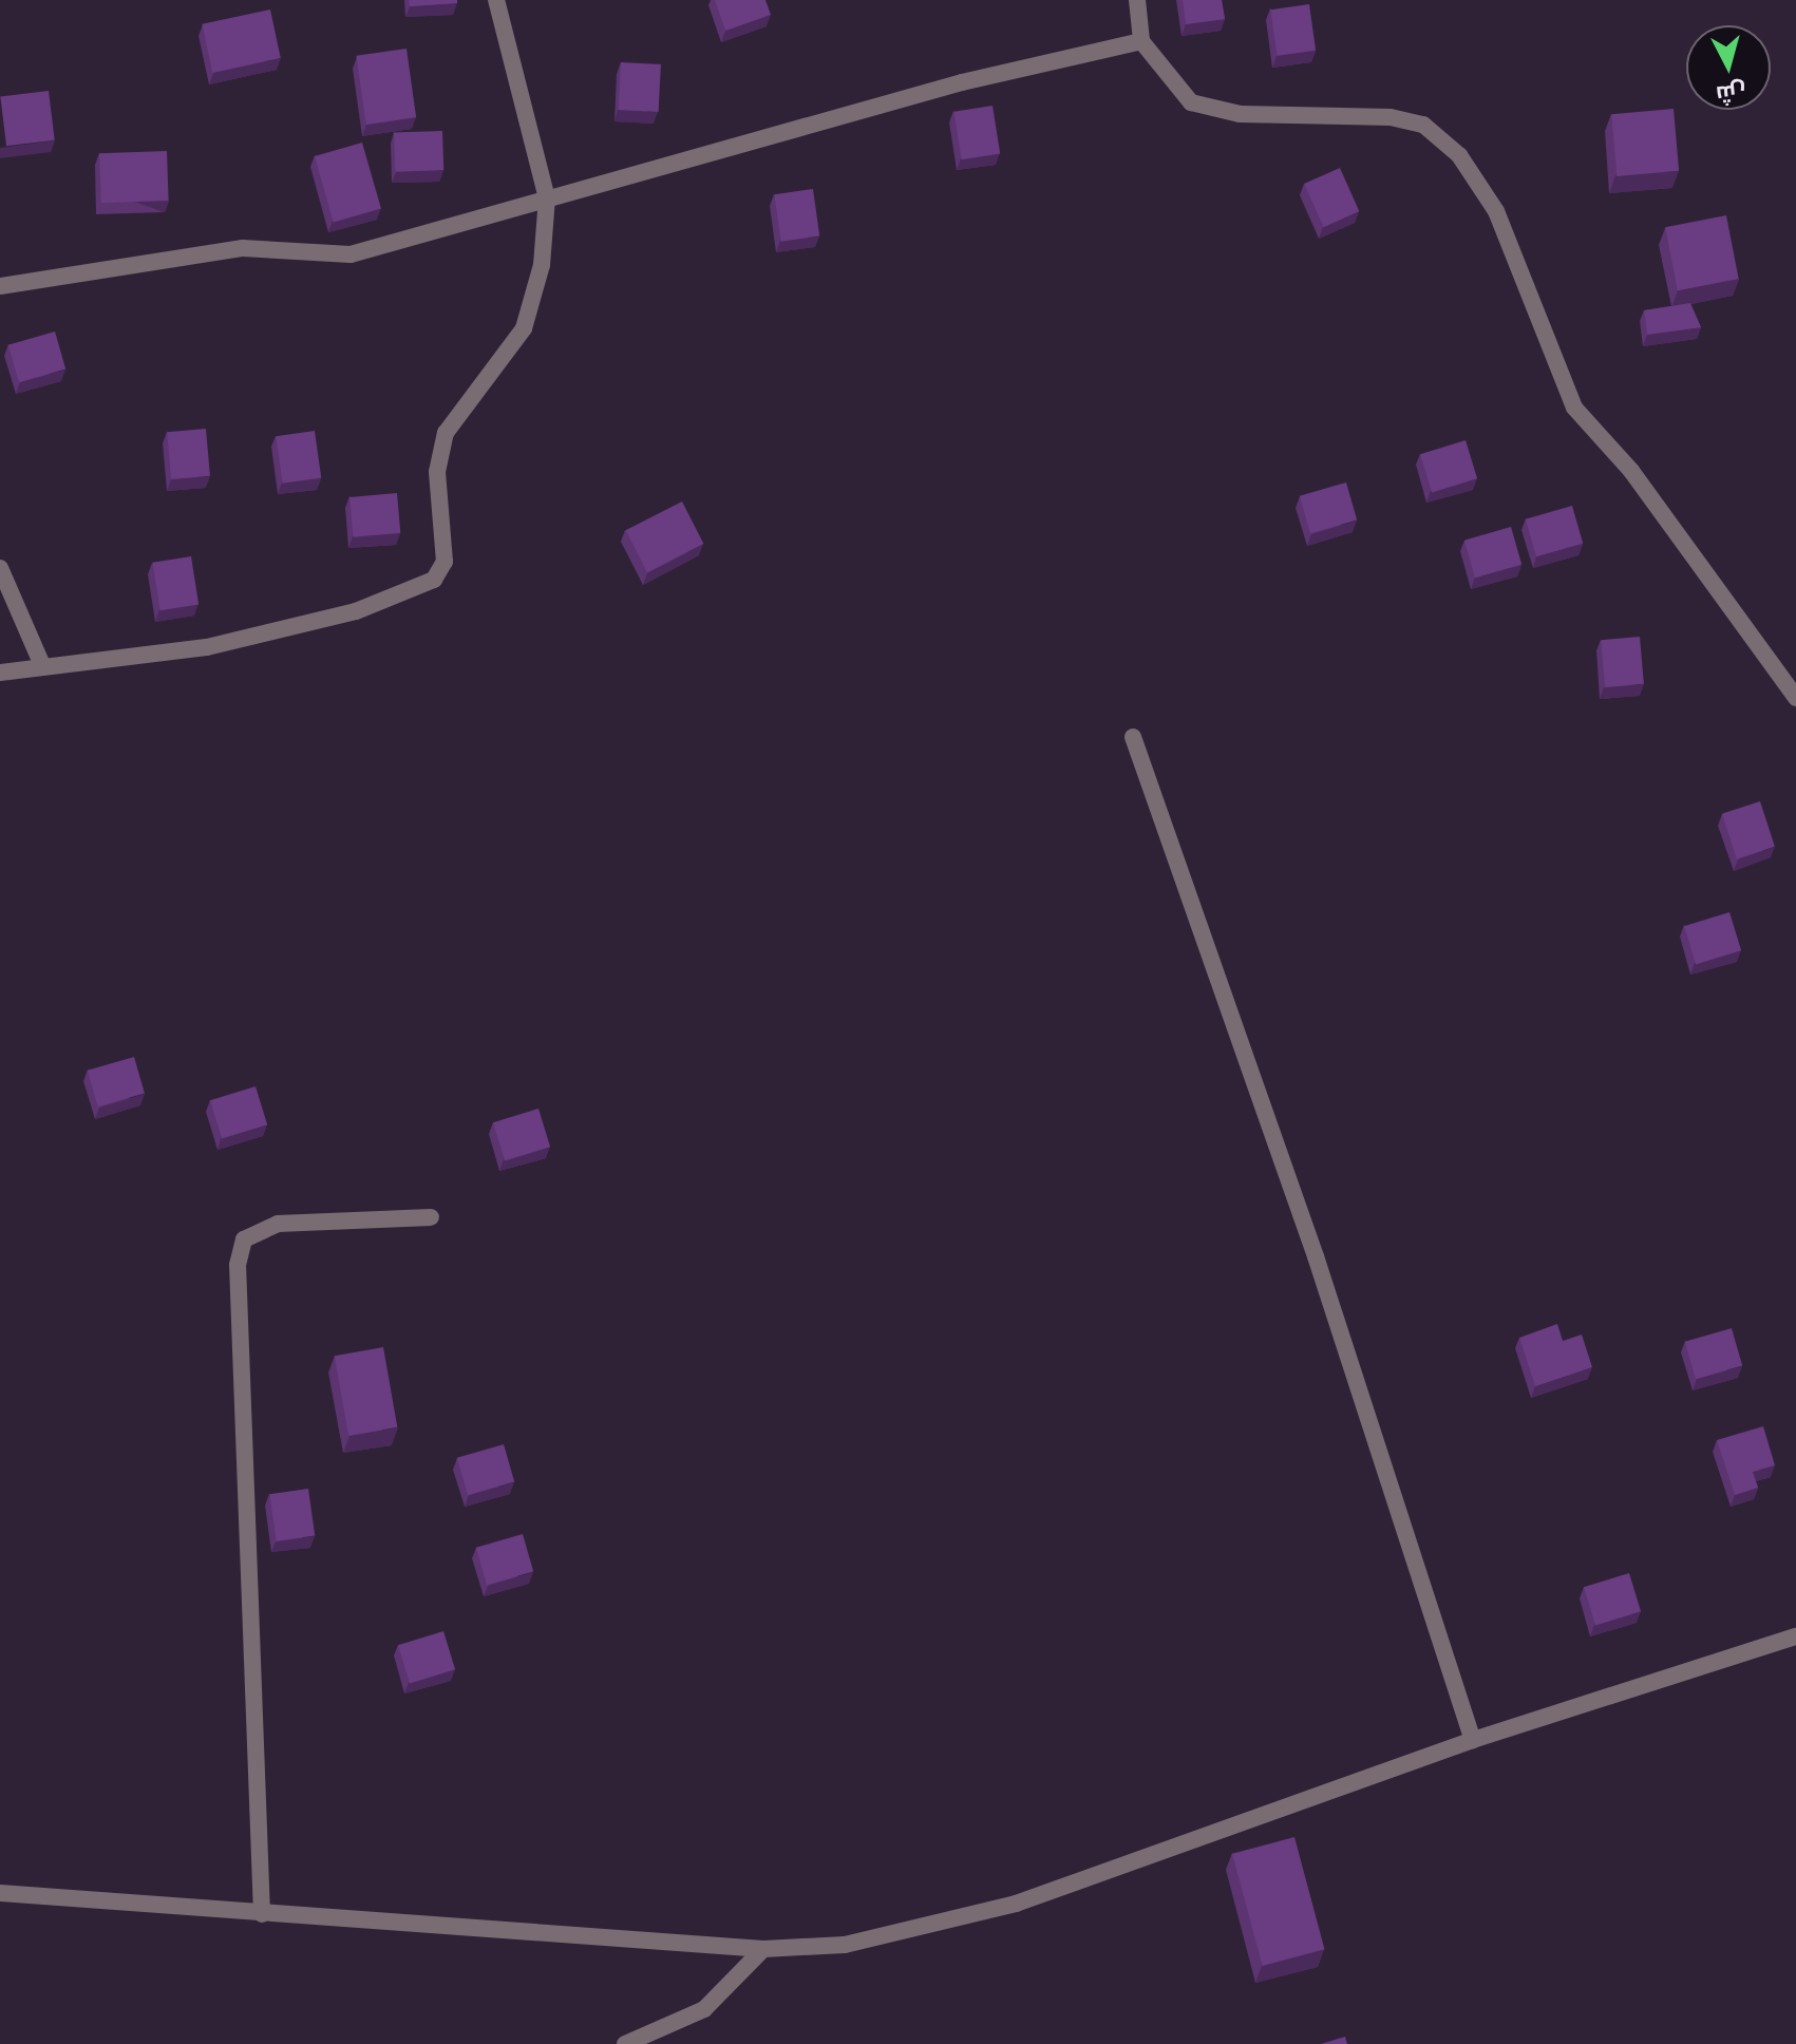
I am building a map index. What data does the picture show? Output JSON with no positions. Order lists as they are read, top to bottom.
{
  "north": "bottom"
}
